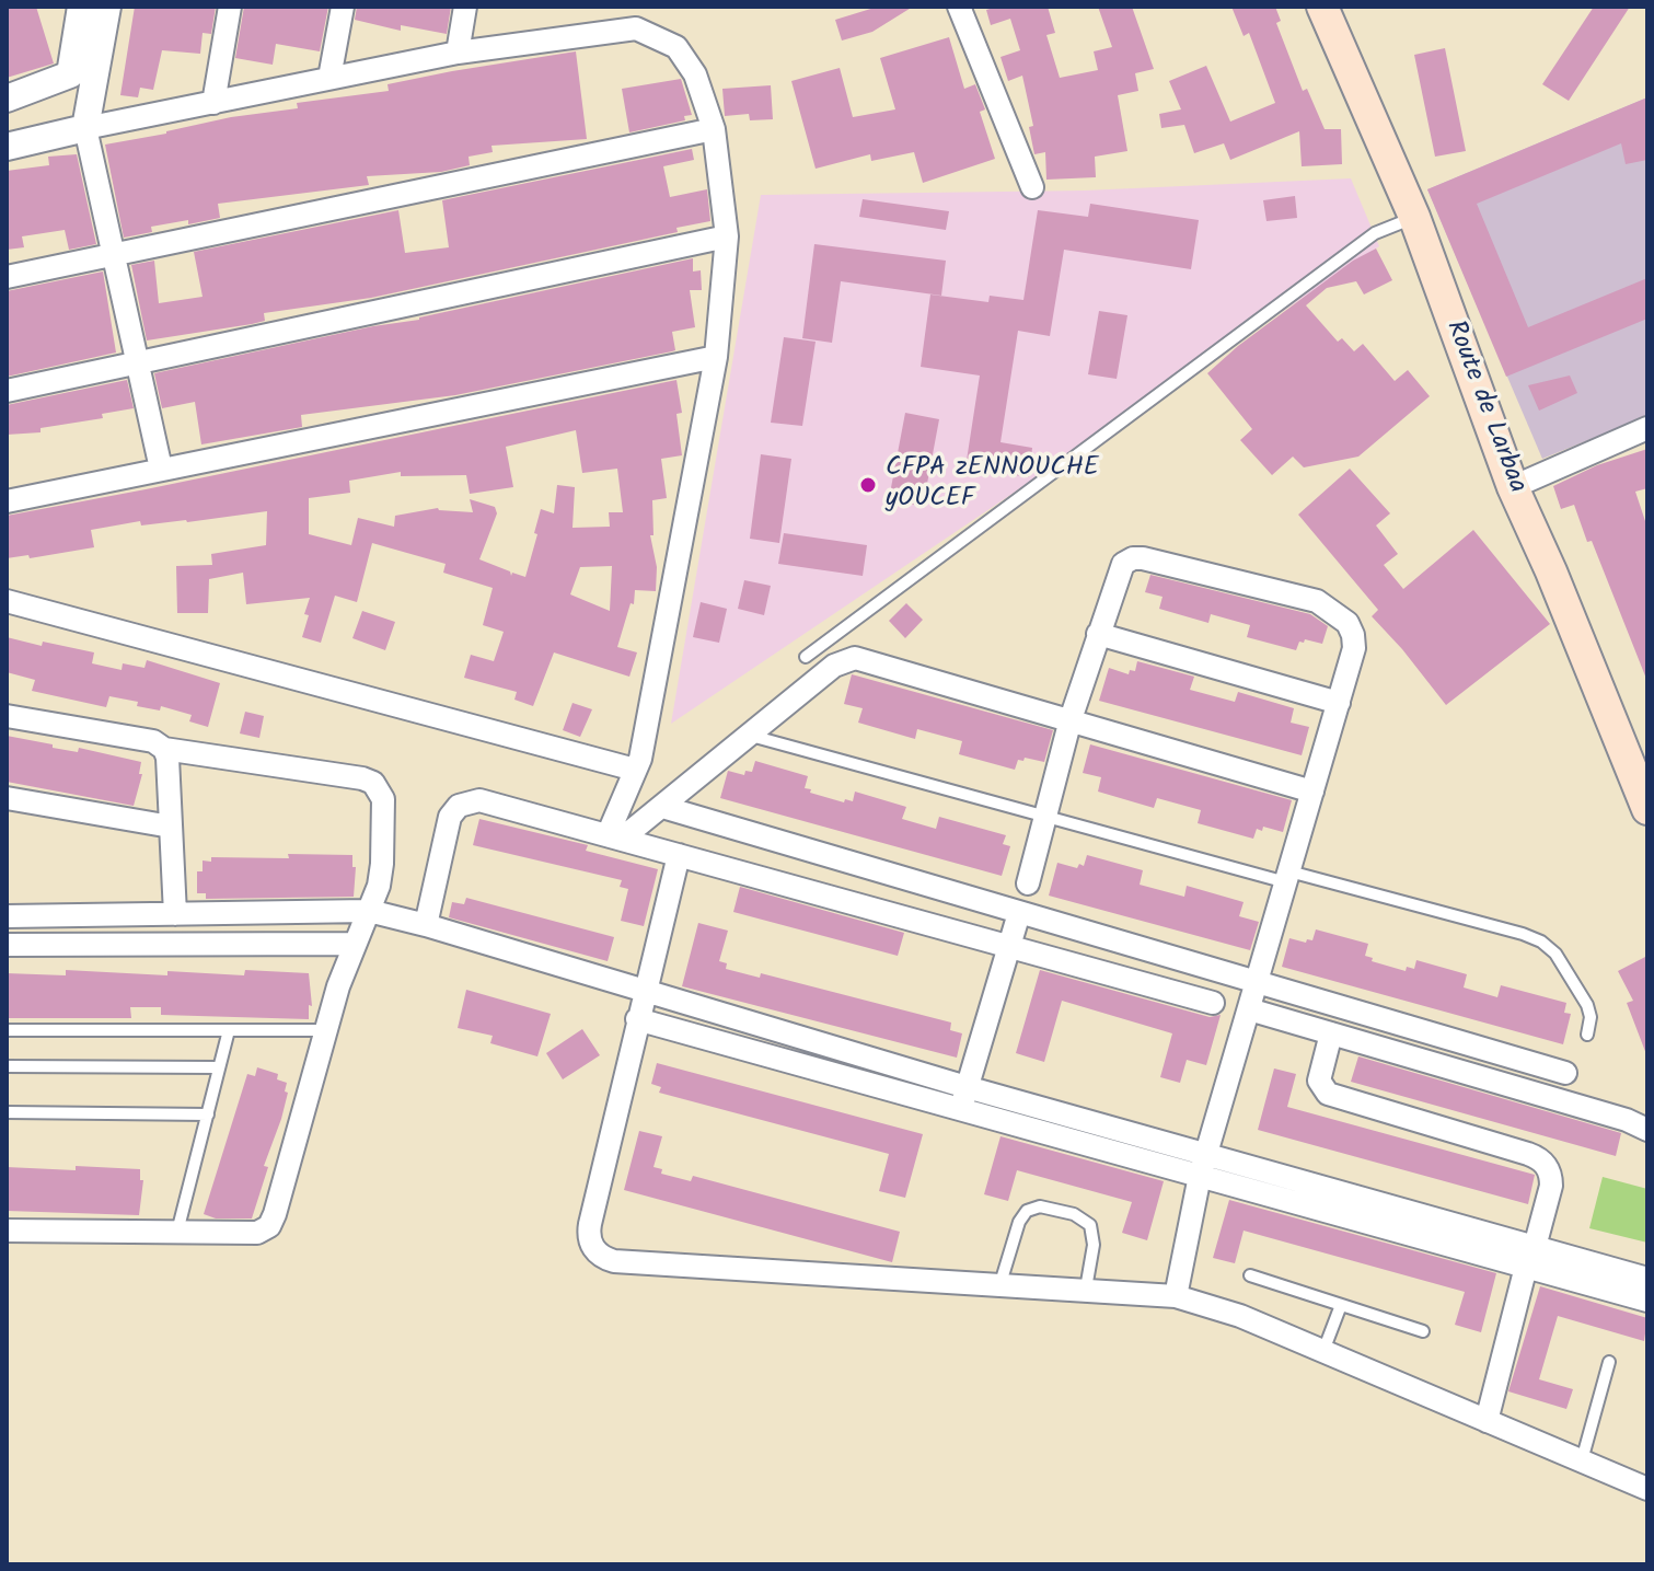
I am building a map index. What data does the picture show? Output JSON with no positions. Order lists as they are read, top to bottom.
{
  "streets": {
    "main road": ["Route de Larbaa"]
  },
  "places": ["CFPA zENNOUCHE yOUCEF"]
}
